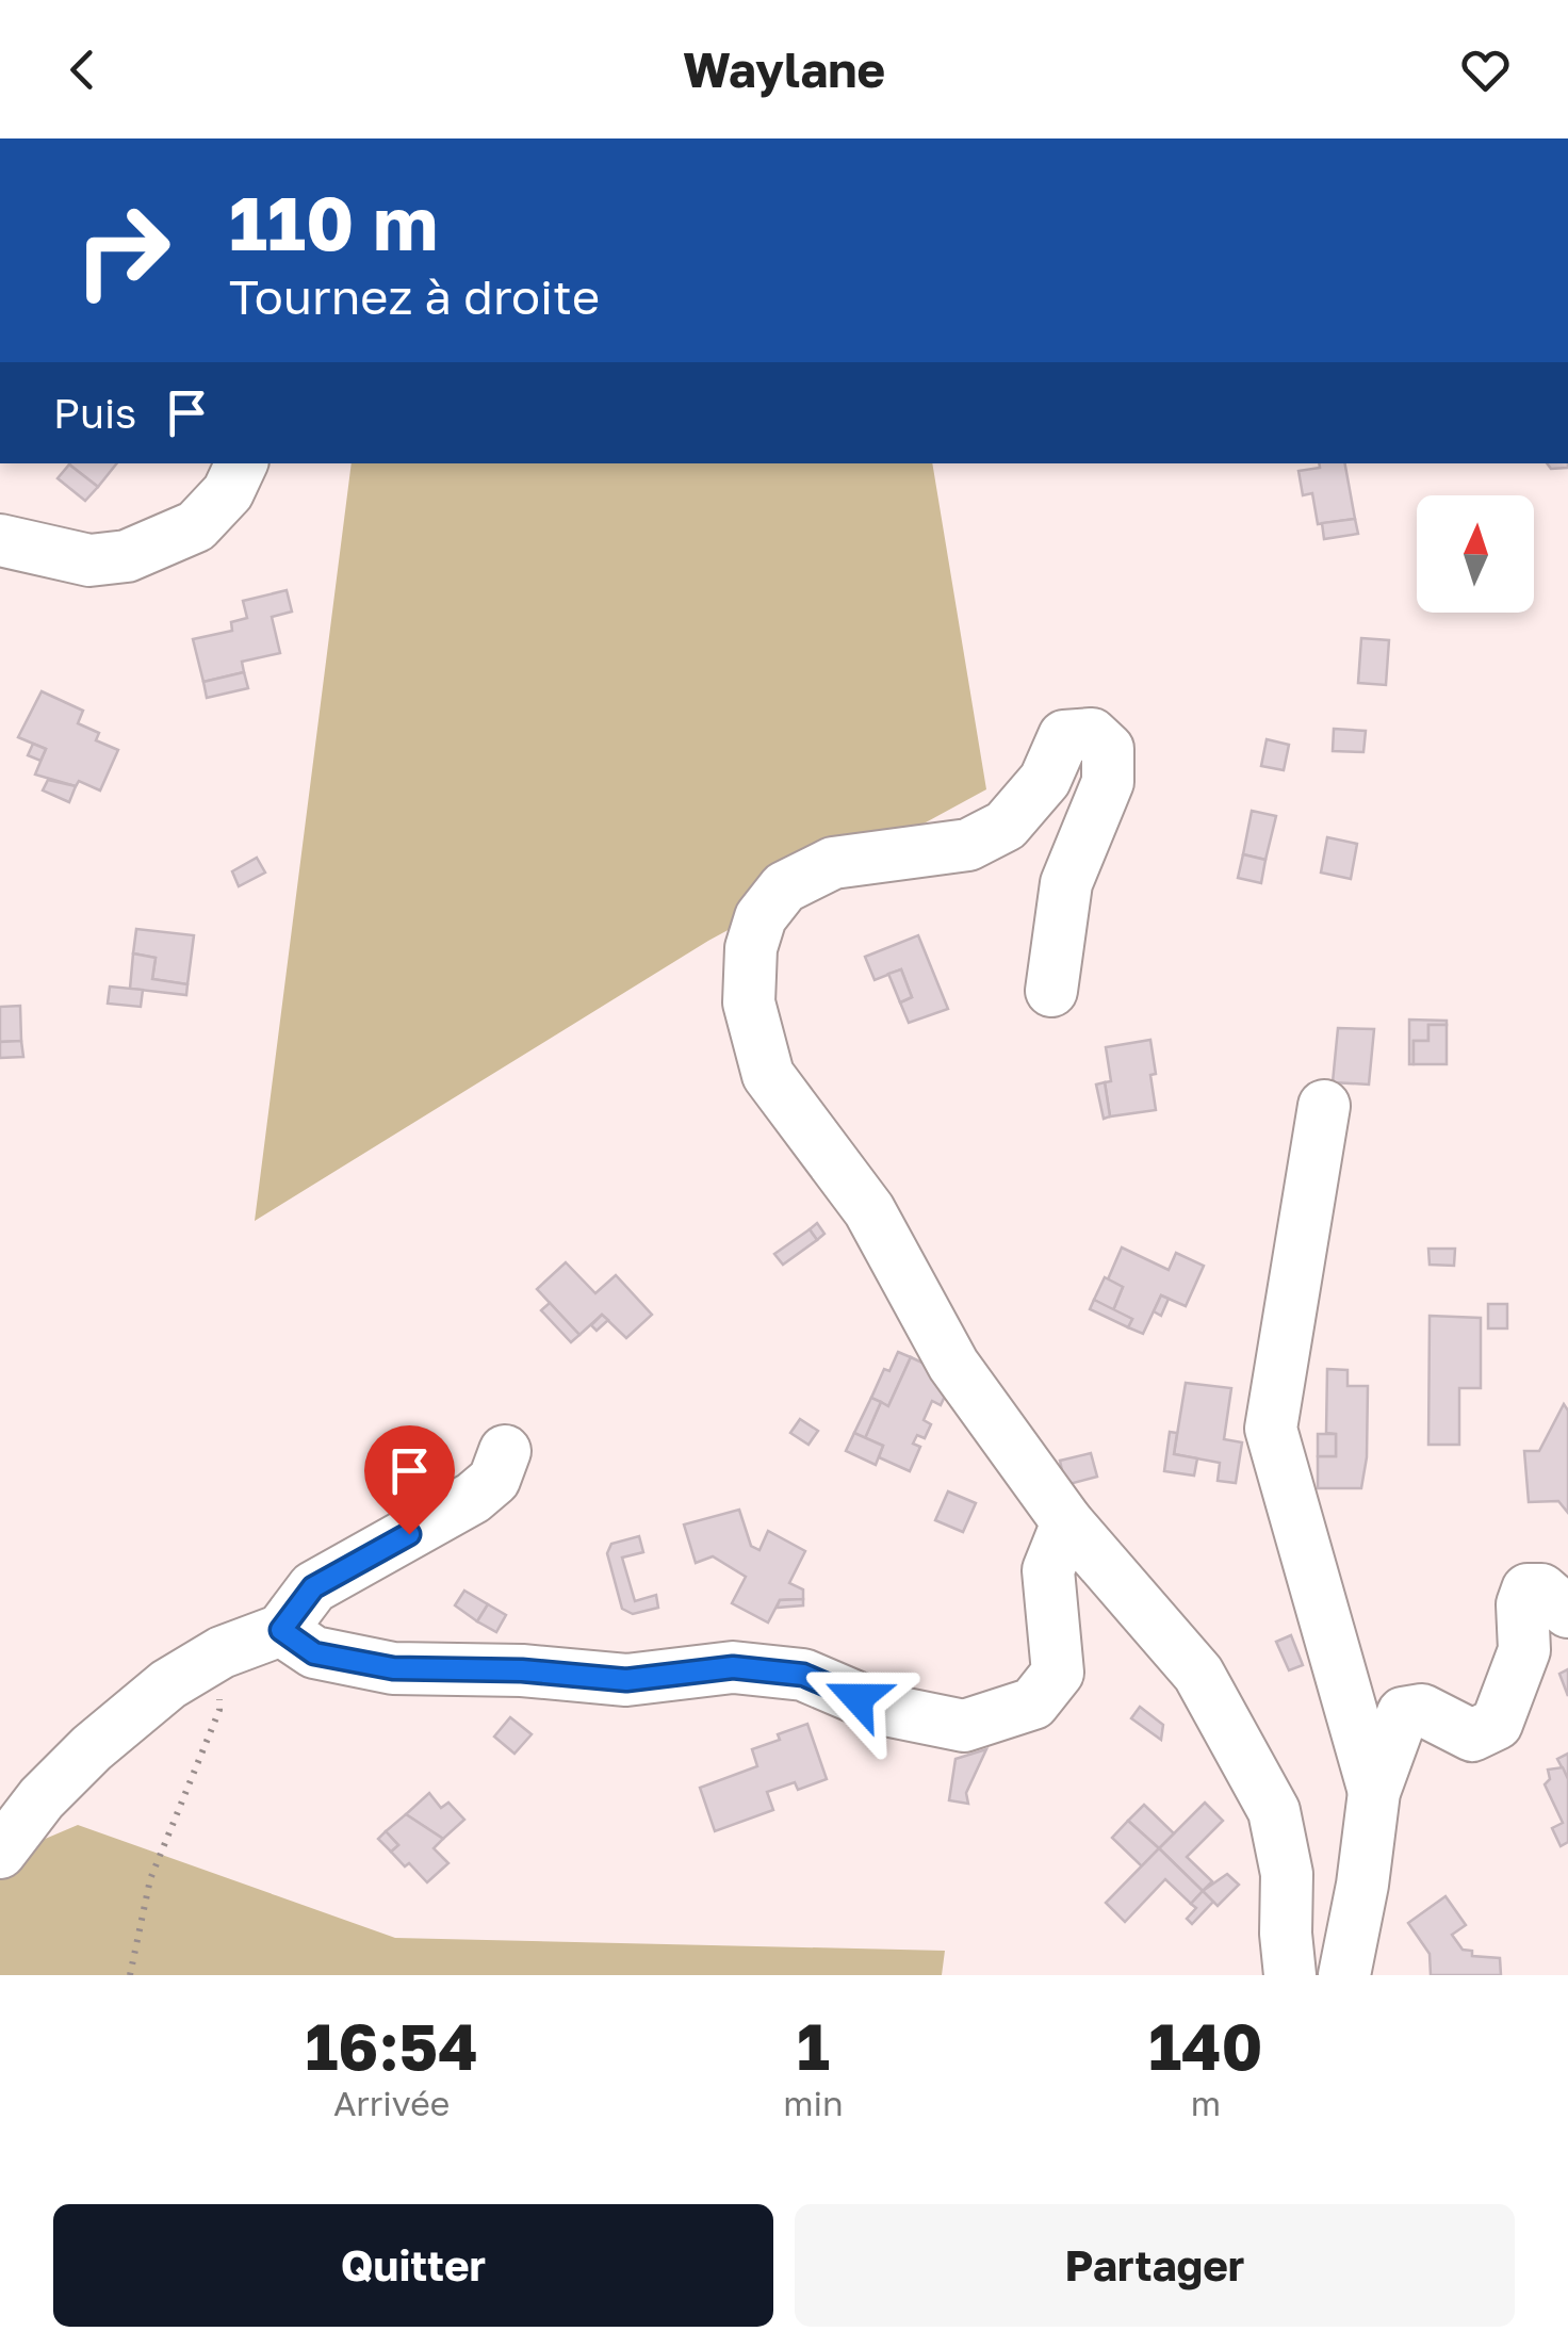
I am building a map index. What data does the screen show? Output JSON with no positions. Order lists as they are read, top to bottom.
{
  "north": "top",
  "page": {
    "header": "Waylane",
    "turn": ["110 m", "Tournez à droite"],
    "then": "Puis",
    "eta": [
      "16:54",
      "Arrivée",
      "1",
      "min",
      "140",
      "m"
    ],
    "buttons": ["Quitter", "Partager"]
  }
}
